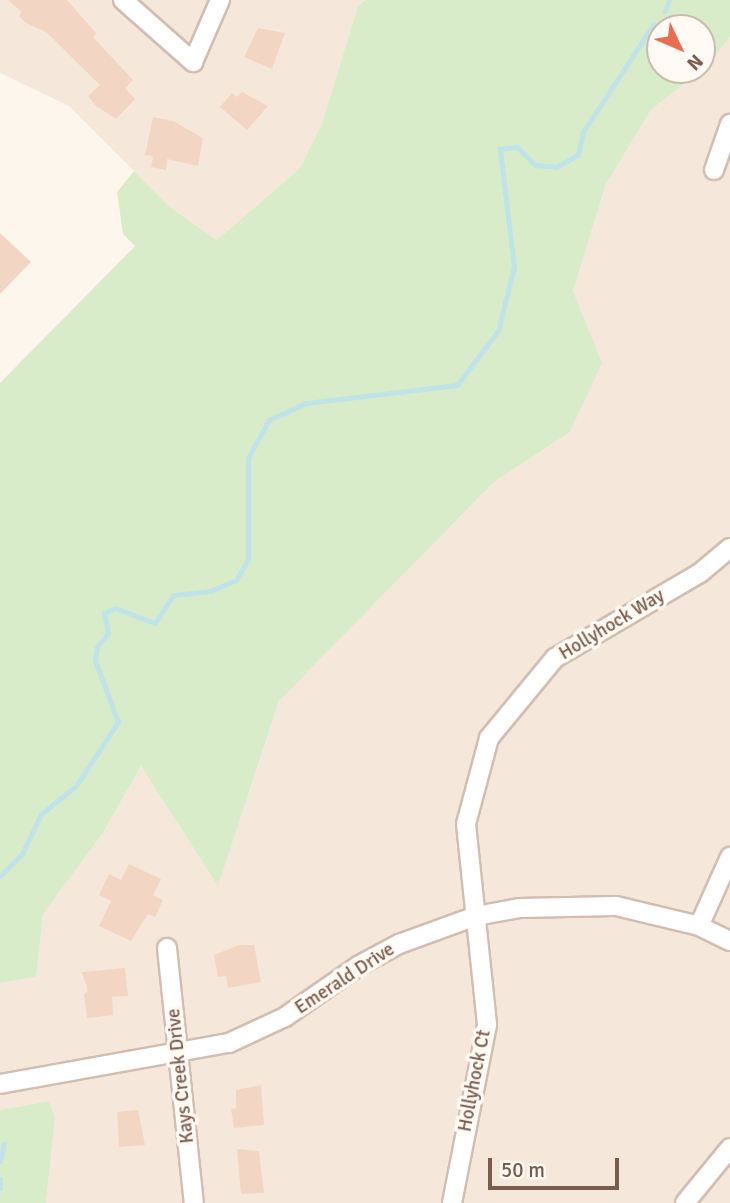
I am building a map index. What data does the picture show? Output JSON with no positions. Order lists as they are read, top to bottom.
{
  "streets": {
    "street": [
      "Hollyhock Way",
      "Emerald Drive",
      "Kays Creek Drive",
      "Hollyhock Ct"
    ]
  },
  "crossings": [
    ["Hollyhock Way", "Emerald Drive"],
    ["Hollyhock Way", "Hollyhock Ct"],
    ["Emerald Drive", "Kays Creek Drive"],
    ["Emerald Drive", "Hollyhock Ct"]
  ],
  "scale_bar": "50 m",
  "north": "bottom right"
}
